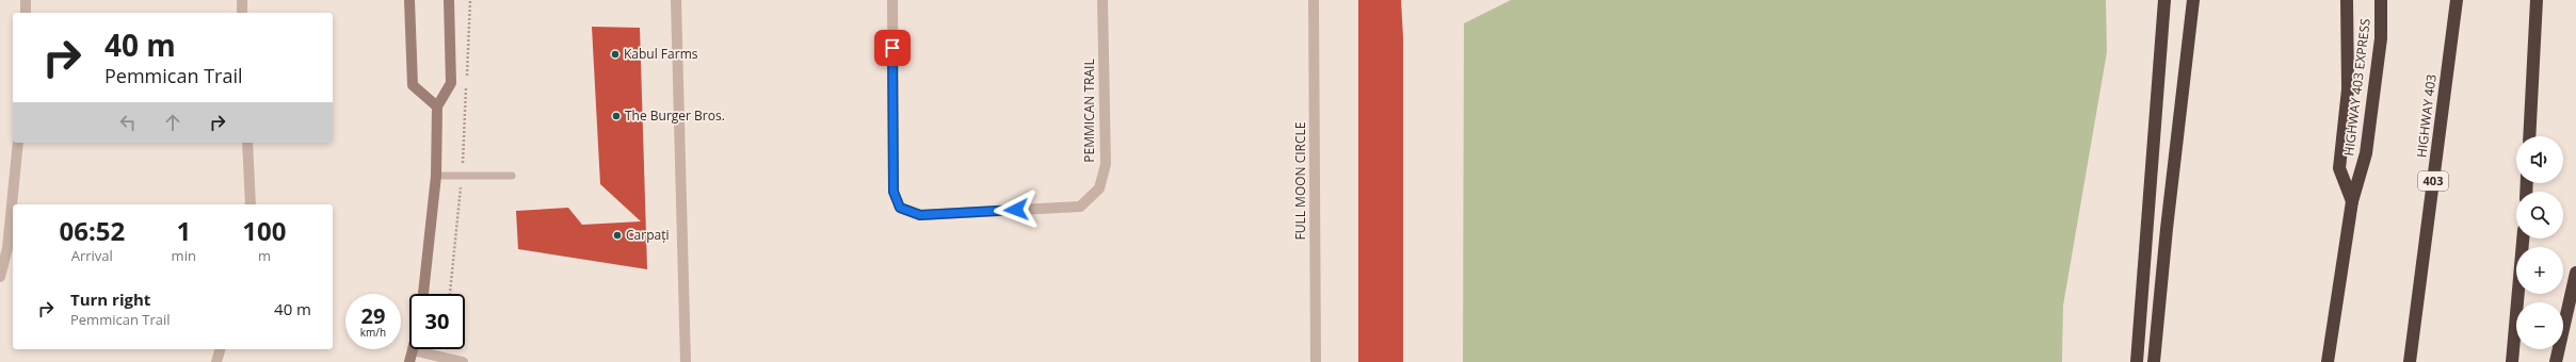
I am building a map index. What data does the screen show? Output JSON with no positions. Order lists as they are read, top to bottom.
{
  "streets": {
    "highway": ["HIGHWAY 403 EXPRESS", "HIGHWAY 403", "403"],
    "street": ["PEMMICAN TRAIL", "FULL MOON CIRCLE"]
  },
  "places": ["Kabul Farms", "The Burger Bros.", "Carpați"],
  "page": {
    "turn": ["40 m", "Pemmican Trail"],
    "map_buttons": ["+", "−"],
    "eta": [
      "06:52",
      "Arrival",
      "1",
      "min",
      "100",
      "m"
    ],
    "list": [
      {
        "name": "Turn right",
        "note": "Pemmican Trail",
        "value": "40 m"
      }
    ],
    "speed": "29 km/h",
    "limit": "30"
  }
}
